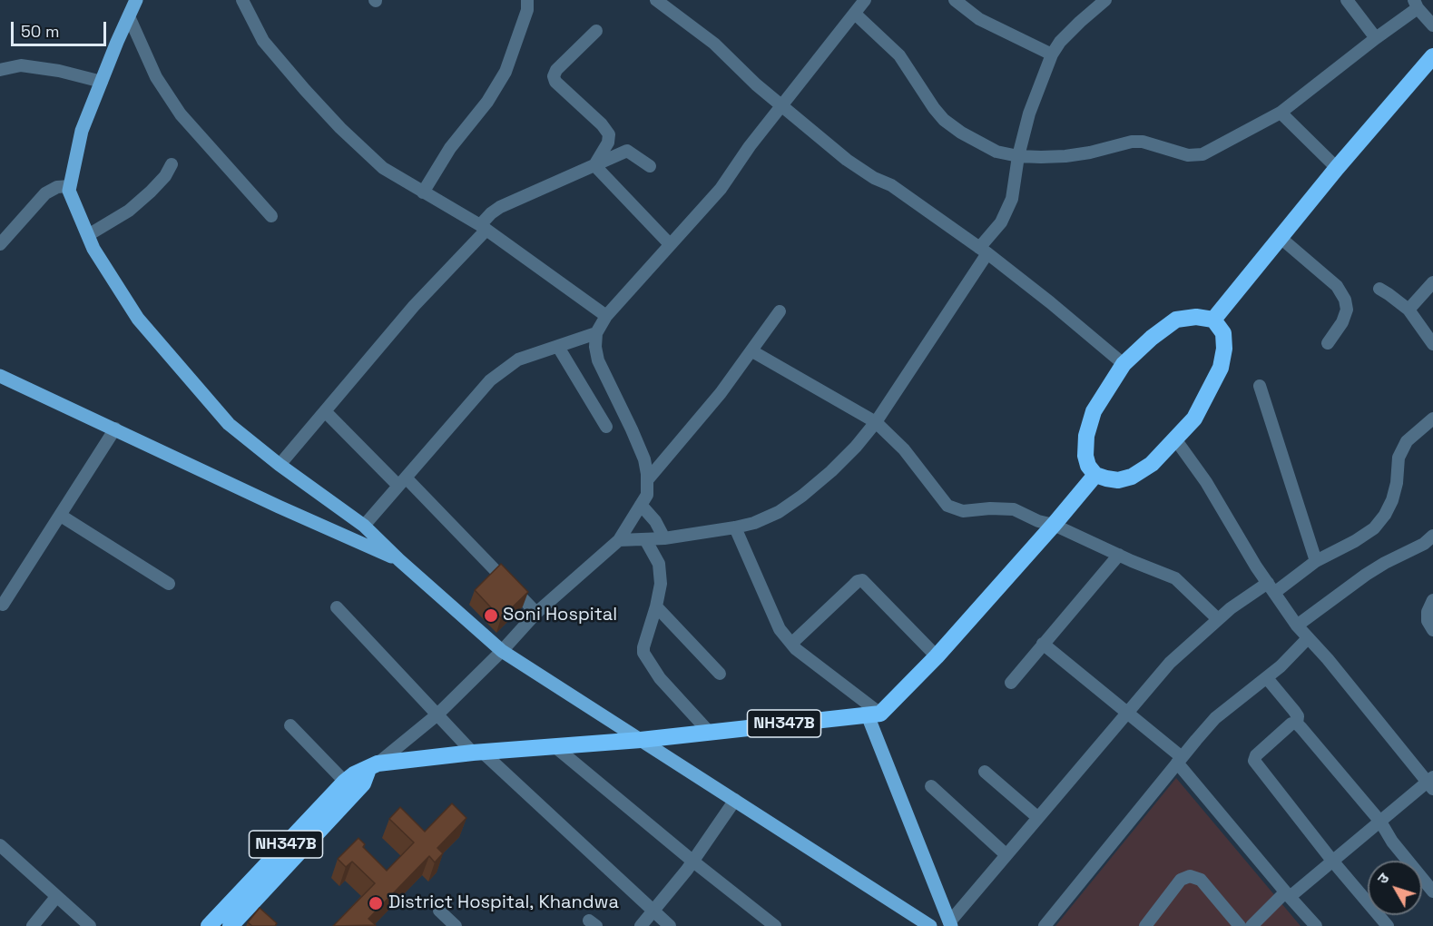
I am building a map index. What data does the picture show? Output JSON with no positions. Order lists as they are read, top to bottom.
{
  "streets": {
    "highway": ["NH347B"]
  },
  "places": ["Soni Hospital", "District Hospital, Khandwa"],
  "scale_bar": "50 m",
  "north": "top left"
}
